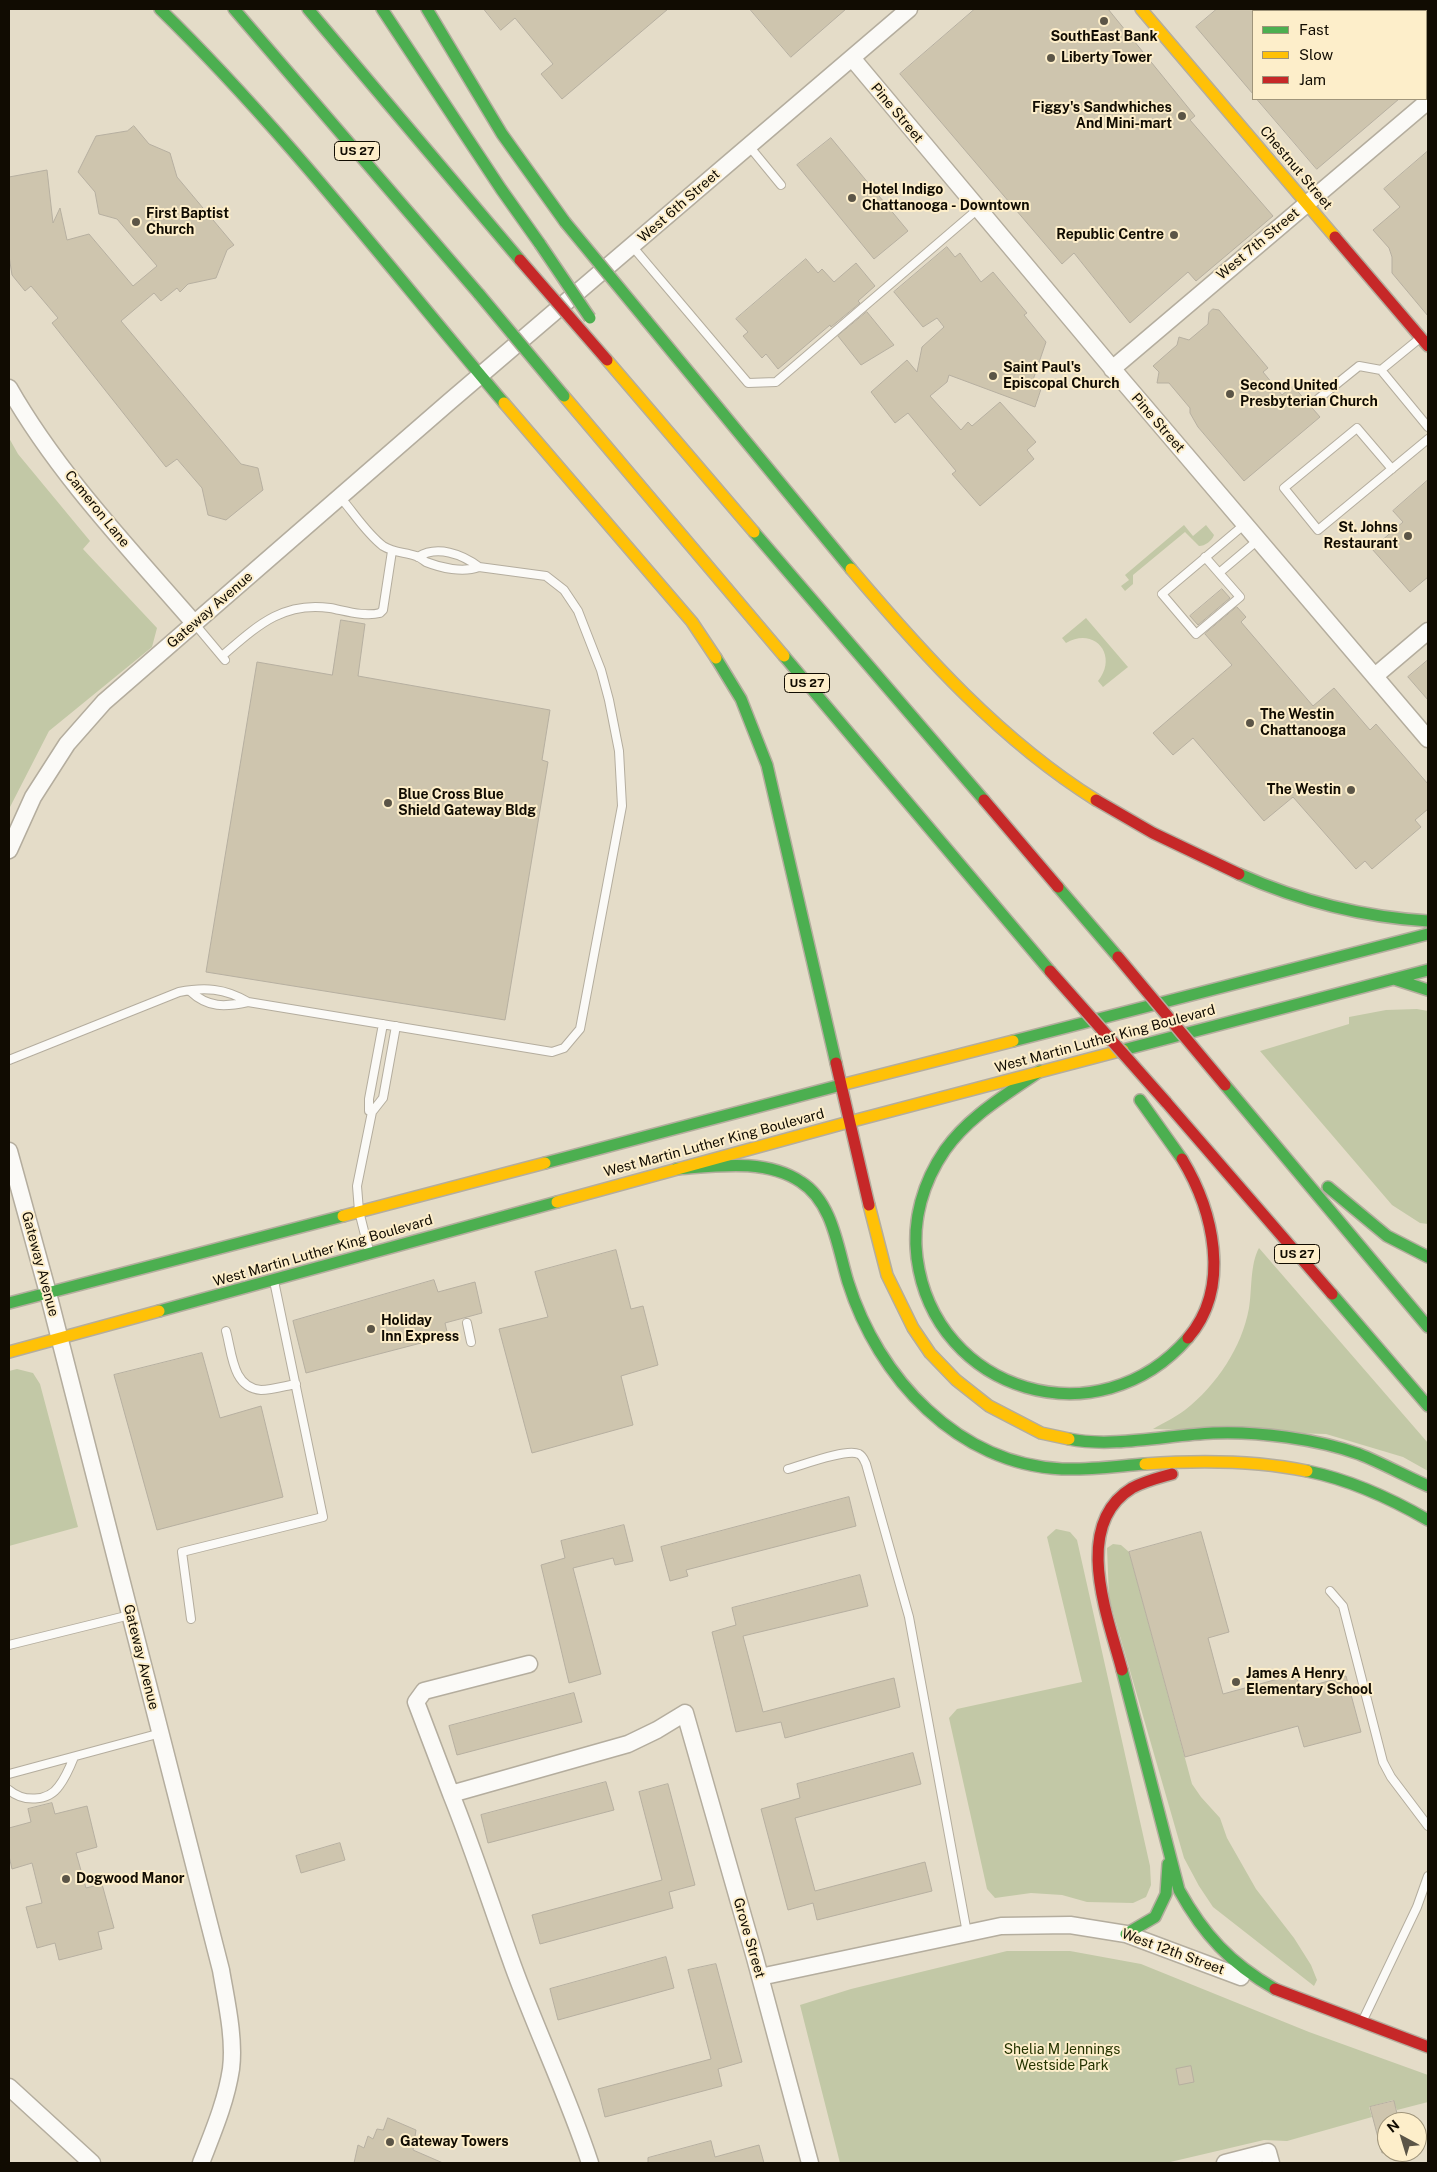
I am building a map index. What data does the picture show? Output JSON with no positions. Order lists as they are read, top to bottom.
{
  "streets": {
    "main road": [
      "US 27",
      "Chestnut Street",
      "West Martin Luther King Boulevard",
      "West 12th Street"
    ],
    "street": [
      "Pine Street",
      "West 6th Street",
      "West 7th Street",
      "Cameron Lane",
      "Gateway Avenue",
      "Grove Street"
    ]
  },
  "crossings": [
    ["Pine Street", "West 6th Street"],
    ["Pine Street", "West 7th Street"],
    ["Chestnut Street", "West 7th Street"],
    ["West 6th Street", "Gateway Avenue"],
    ["Cameron Lane", "Gateway Avenue"],
    ["Gateway Avenue", "West Martin Luther King Boulevard"],
    ["Grove Street", "West 12th Street"]
  ],
  "parks": ["Shelia M Jennings Westside Park"],
  "places": [
    "SouthEast Bank",
    "Liberty Tower",
    "Figgy's Sandwhiches And Mini-mart",
    "Hotel Indigo Chattanooga - Downtown",
    "First Baptist Church",
    "Republic Centre",
    "Saint Paul's Episcopal Church",
    "Second United Presbyterian Church",
    "St. Johns Restaurant",
    "The Westin Chattanooga",
    "The Westin",
    "Blue Cross Blue Shield Gateway Bldg",
    "Holiday Inn Express",
    "James A Henry Elementary School",
    "Dogwood Manor",
    "Gateway Towers"
  ],
  "legend": ["Fast", "Slow", "Jam"],
  "north": "top left"
}
